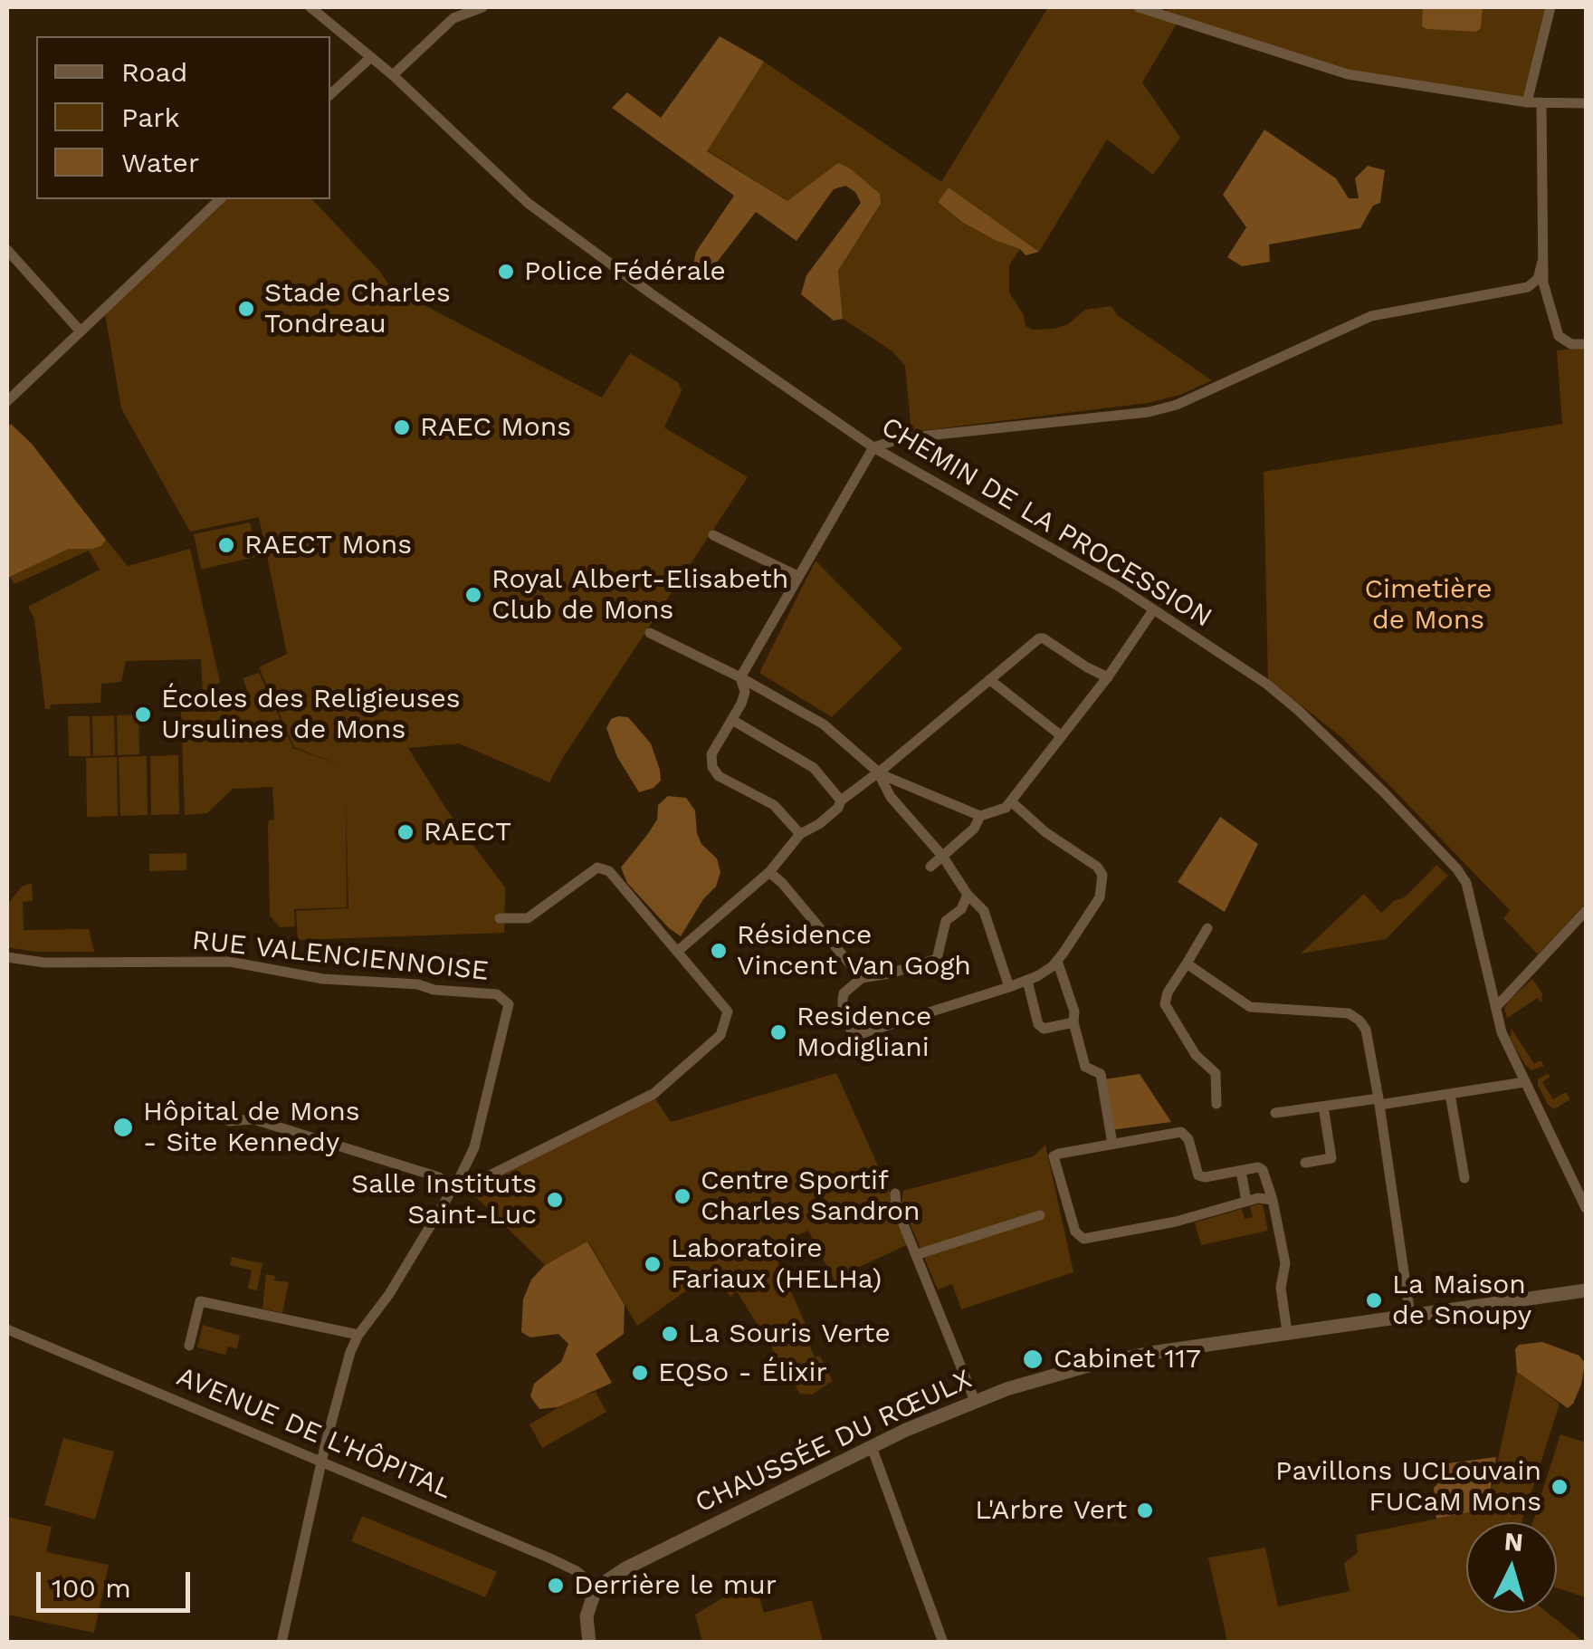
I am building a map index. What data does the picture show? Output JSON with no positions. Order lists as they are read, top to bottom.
{
  "streets": {
    "main road": ["CHAUSSÉE DU RŒULX"],
    "street": ["CHEMIN DE LA PROCESSION", "RUE VALENCIENNOISE", "AVENUE DE L'HÔPITAL"]
  },
  "crossings": [
    ["AVENUE DE L'HÔPITAL", "CHAUSSÉE DU RŒULX"]
  ],
  "parks": ["Cimetière de Mons"],
  "places": [
    "Police Fédérale",
    "Stade Charles Tondreau",
    "RAEC Mons",
    "RAECT Mons",
    "Royal Albert-Elisabeth Club de Mons",
    "Écoles des Religieuses Ursulines de Mons",
    "RAECT",
    "Résidence Vincent Van Gogh",
    "Residence Modigliani",
    "Hôpital de Mons - Site Kennedy",
    "Centre Sportif Charles Sandron",
    "Salle Instituts Saint-Luc",
    "Laboratoire Fariaux (HELHa)",
    "La Maison de Snoupy",
    "La Souris Verte",
    "Cabinet 117",
    "EQSo - Élixir",
    "Pavillons UCLouvain FUCaM Mons",
    "L'Arbre Vert",
    "Derrière le mur"
  ],
  "legend": ["Road", "Park", "Water"],
  "scale_bar": "100 m",
  "north": "top"
}
